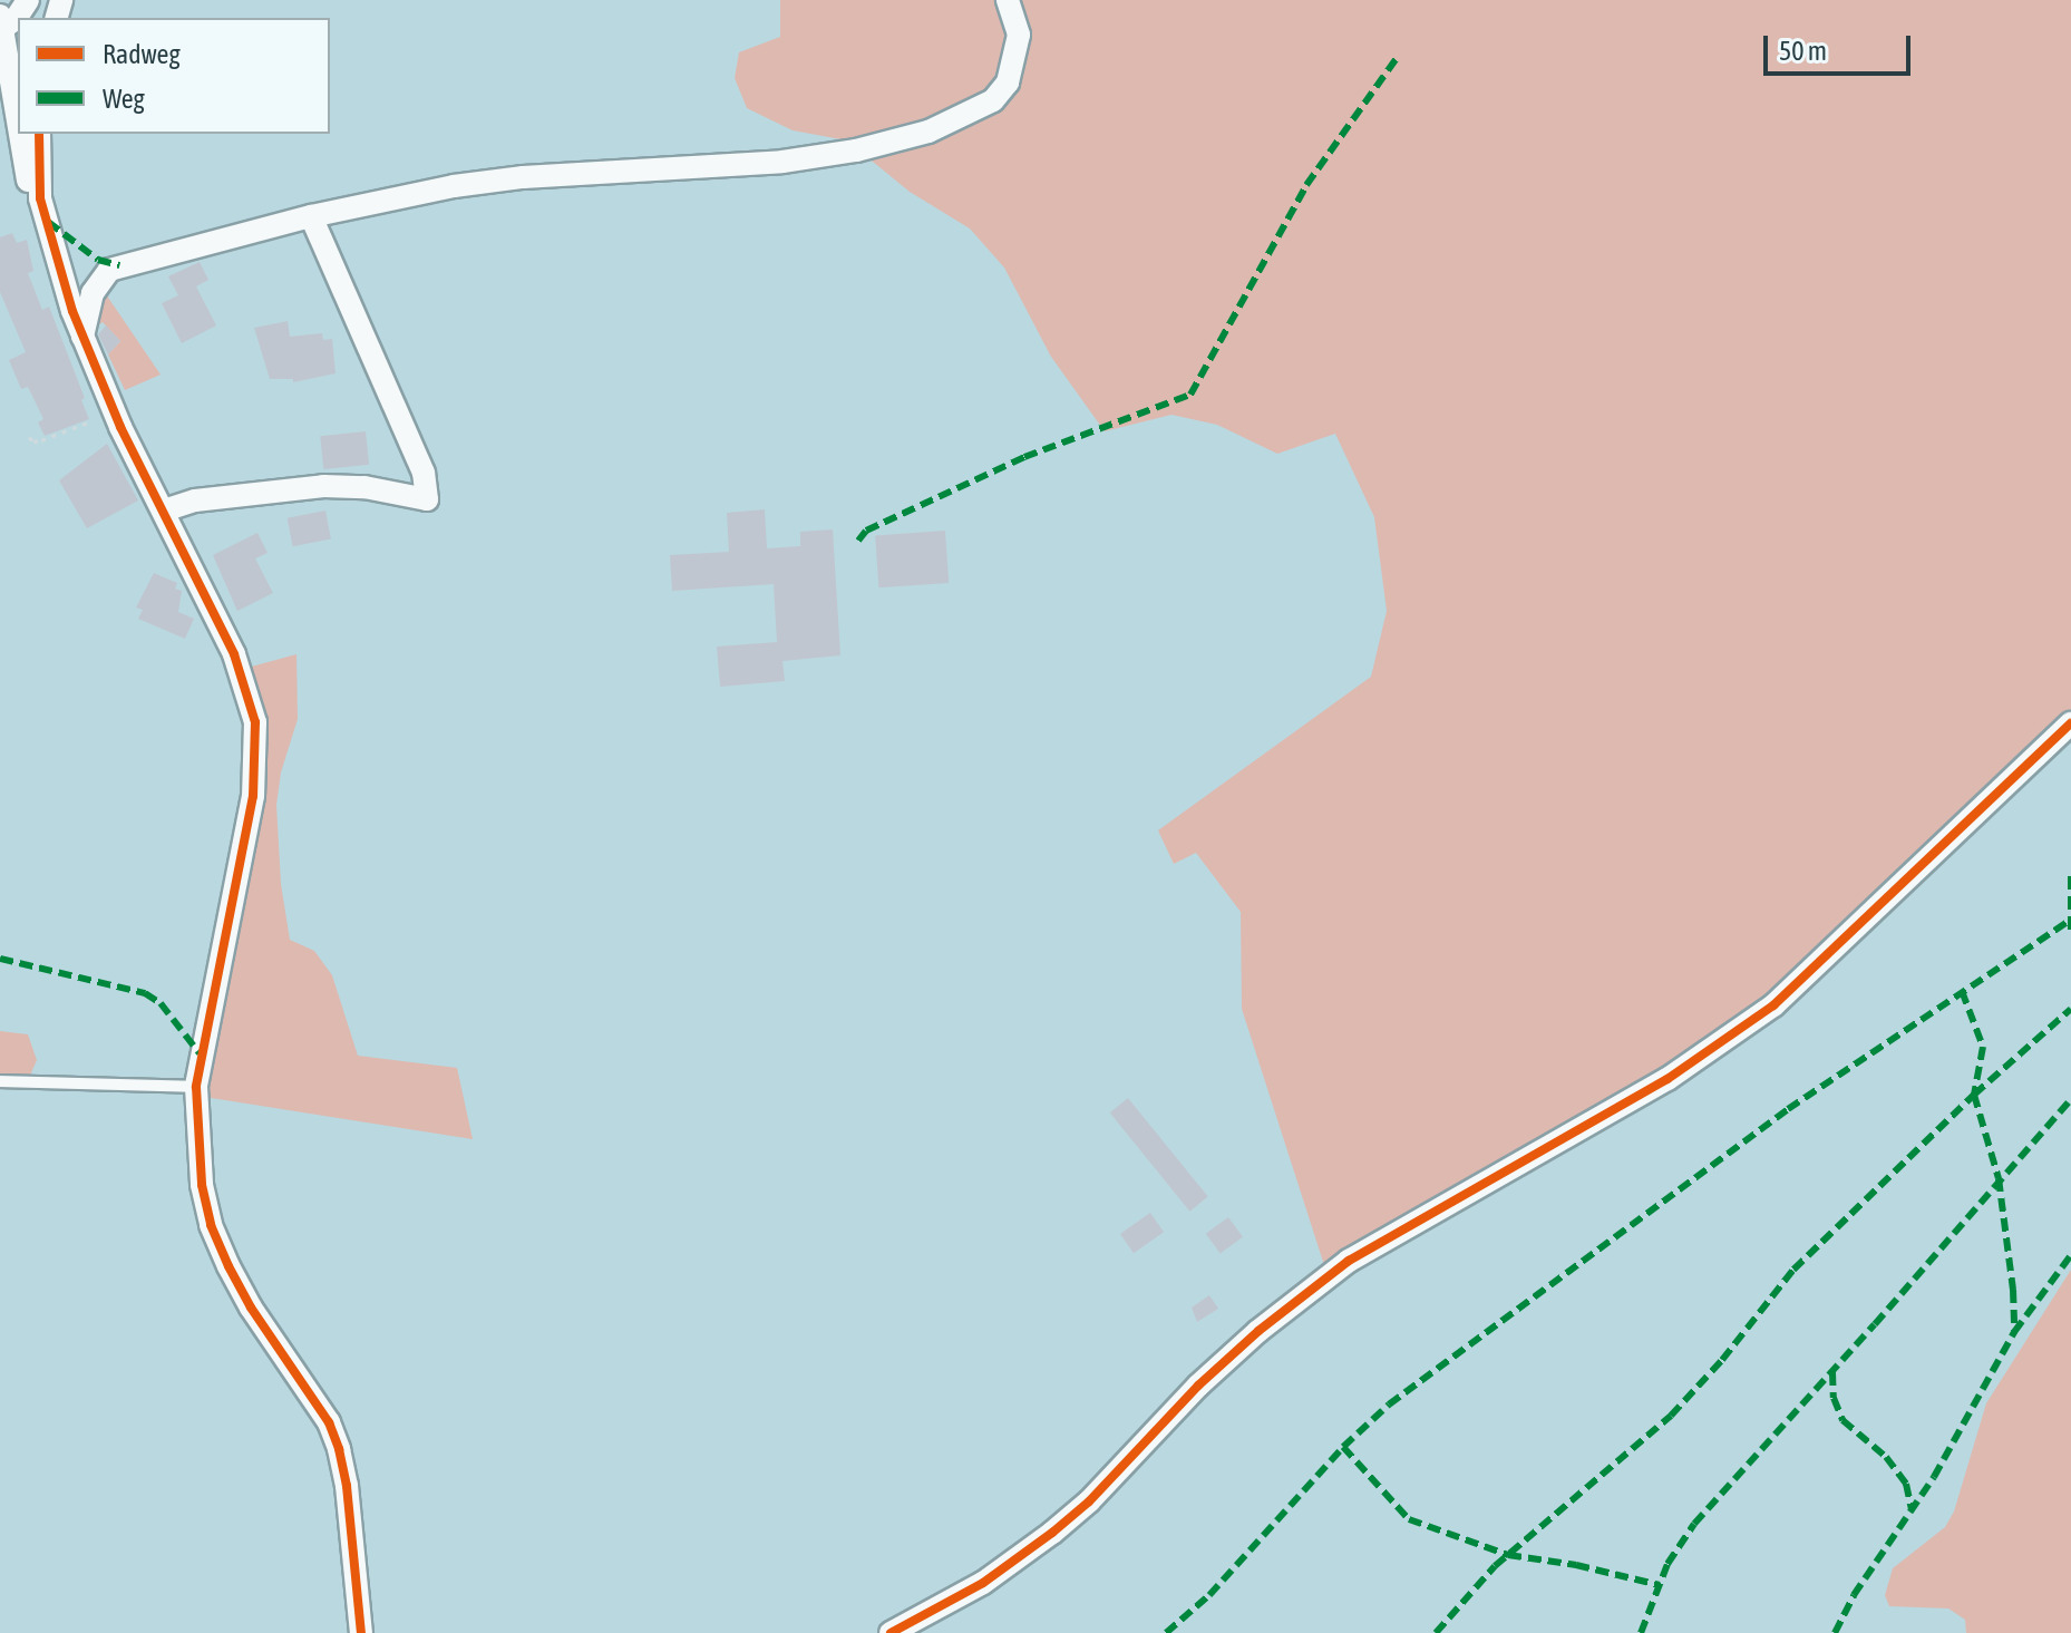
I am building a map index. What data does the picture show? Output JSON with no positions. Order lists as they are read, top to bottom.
{
  "legend": ["Radweg", "Weg"],
  "scale_bar": "50 m"
}
